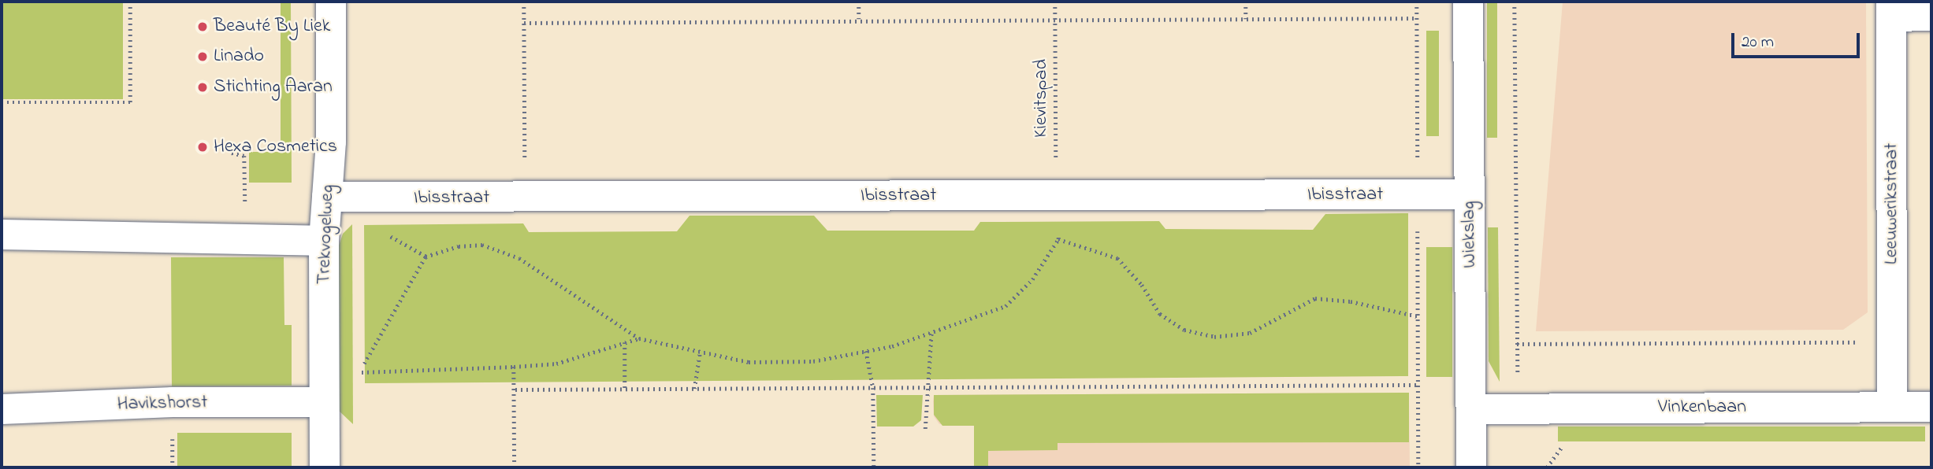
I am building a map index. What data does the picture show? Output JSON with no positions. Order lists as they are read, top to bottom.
{
  "streets": {
    "street": [
      "Ibisstraat",
      "Leeuwerikstraat",
      "Trekvogelweg",
      "Wiekslag",
      "Havikshorst",
      "Vinkenbaan"
    ],
    "path": ["Kievitspad"]
  },
  "crossings": [
    ["Kievitspad", "Ibisstraat"],
    ["Ibisstraat", "Trekvogelweg"],
    ["Ibisstraat", "Wiekslag"],
    ["Leeuwerikstraat", "Vinkenbaan"],
    ["Trekvogelweg", "Havikshorst"],
    ["Wiekslag", "Vinkenbaan"]
  ],
  "places": [
    "Beauté By Liek",
    "Linado",
    "Stichting Aaran",
    "Hexa Cosmetics"
  ],
  "scale_bar": "20 m"
}
